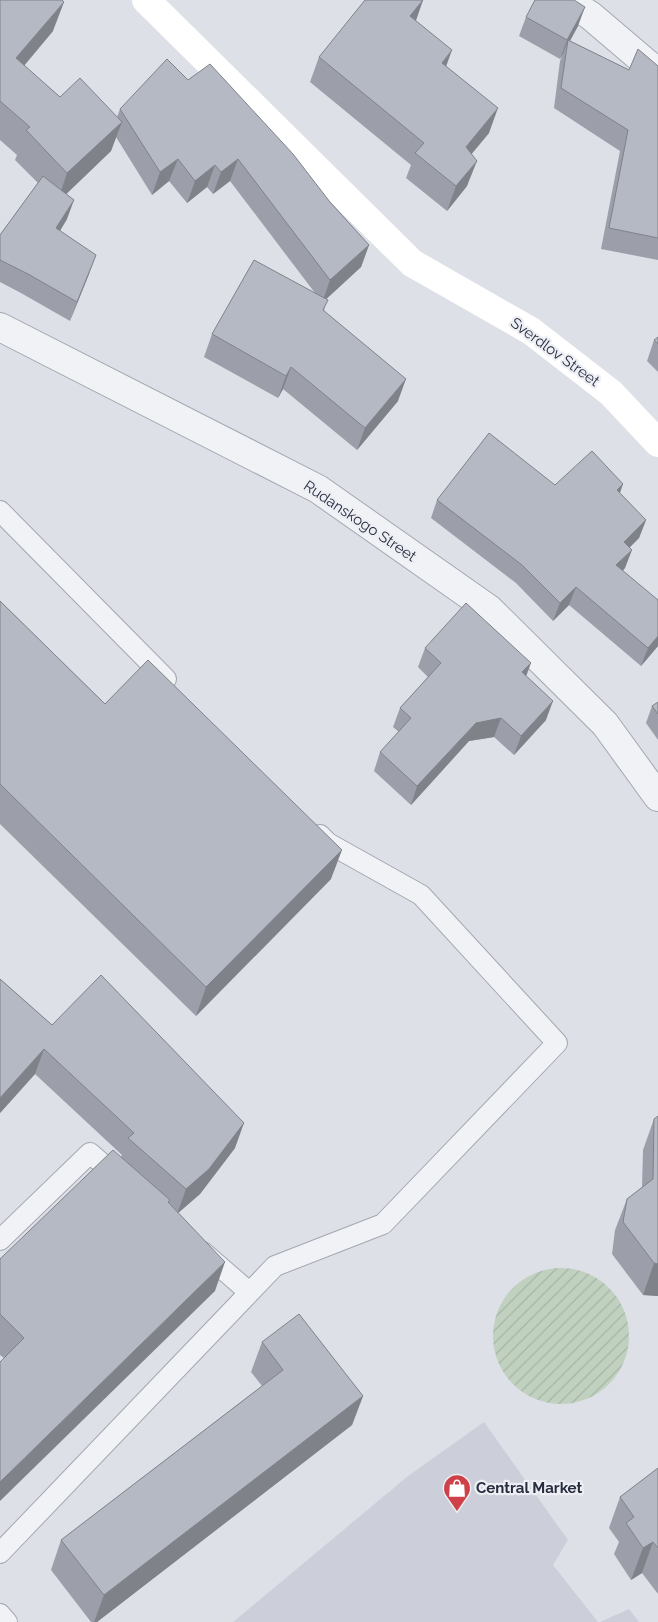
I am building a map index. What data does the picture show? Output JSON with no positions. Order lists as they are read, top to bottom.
{
  "streets": {
    "main road": ["Sverdlov Street"],
    "street": ["Rudanskogo Street"]
  },
  "places": {
    "shop": ["Central Market"]
  }
}
